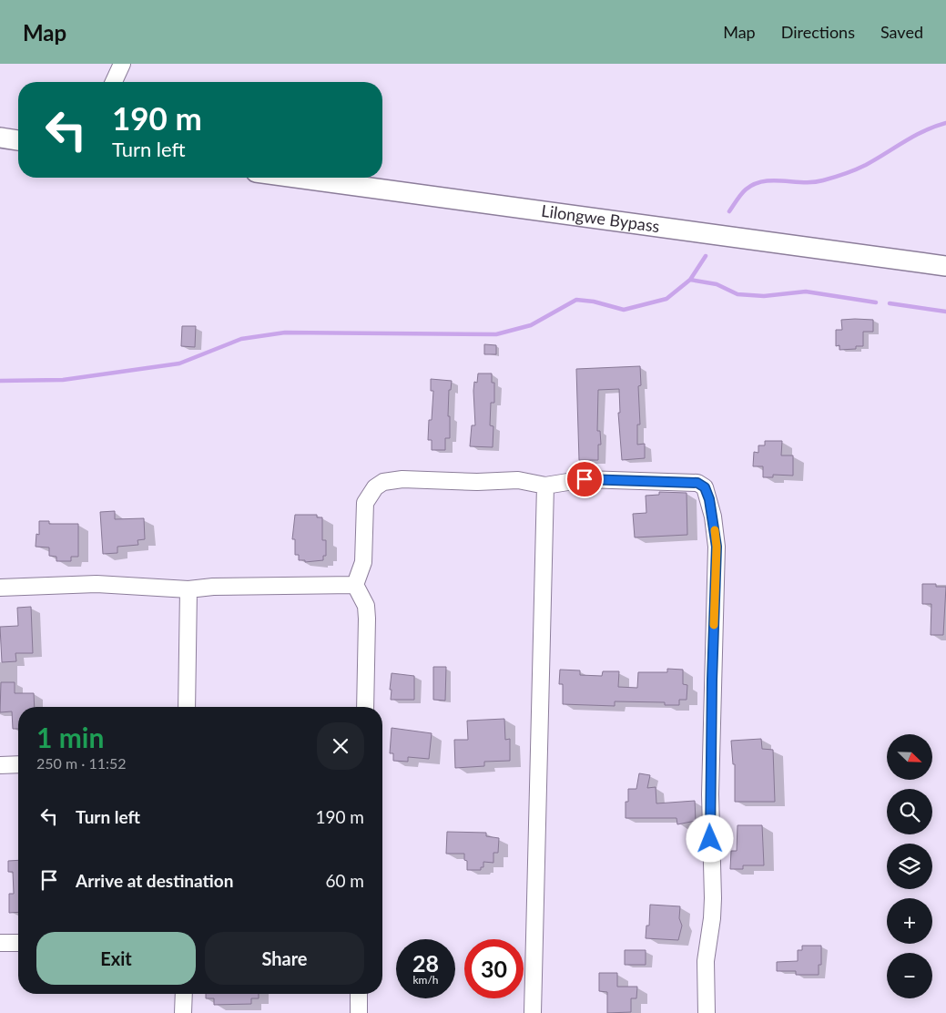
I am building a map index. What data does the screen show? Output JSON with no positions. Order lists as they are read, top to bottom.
{
  "streets": {
    "main road": ["Lilongwe Bypass"]
  },
  "north": "bottom right",
  "page": {
    "header": "Map",
    "nav": ["Map", "Directions", "Saved"],
    "turn": ["190 m", "Turn left"],
    "heading": ["1 min", "250 m · 11:52"],
    "map_buttons": ["+", "−"],
    "list": [
      {
        "name": "Turn left",
        "value": "190 m"
      },
      {
        "name": "Arrive at destination",
        "value": "60 m"
      }
    ],
    "buttons": ["Exit", "Share"],
    "speed": "28 km/h",
    "limit": "30"
  }
}
